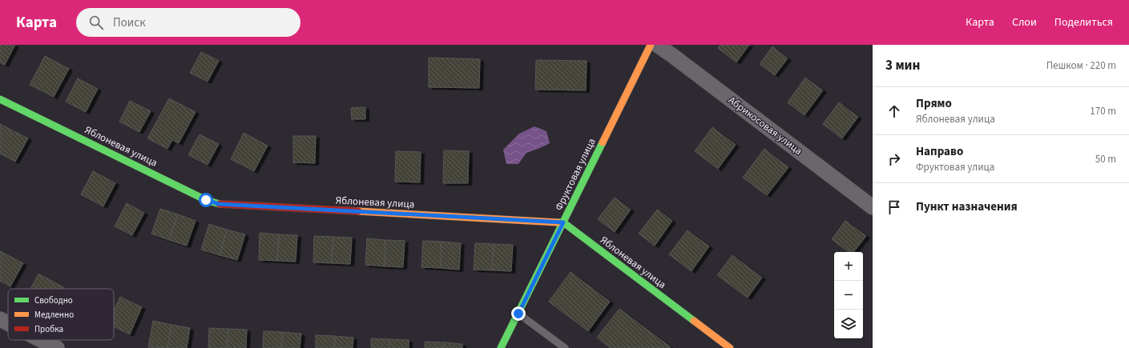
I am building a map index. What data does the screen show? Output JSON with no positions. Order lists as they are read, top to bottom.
{
  "streets": {
    "street": ["Абрикосовая улица", "Яблоневая улица", "Фруктовая улица"]
  },
  "crossings": [
    ["Яблоневая улица", "Фруктовая улица"]
  ],
  "legend": ["Свободно", "Медленно", "Пробка"],
  "page": {
    "header": "Карта",
    "search": "Поиск",
    "nav": ["Карта", "Слои", "Поделиться"],
    "heading": ["3 мин", "Пешком · 220 m"],
    "list": [
      ["Прямо", "Яблоневая улица", "170 m"],
      ["Направо", "Фруктовая улица", "50 m"],
      "Пункт назначения"
    ],
    "map_buttons": ["+", "−"]
  }
}
